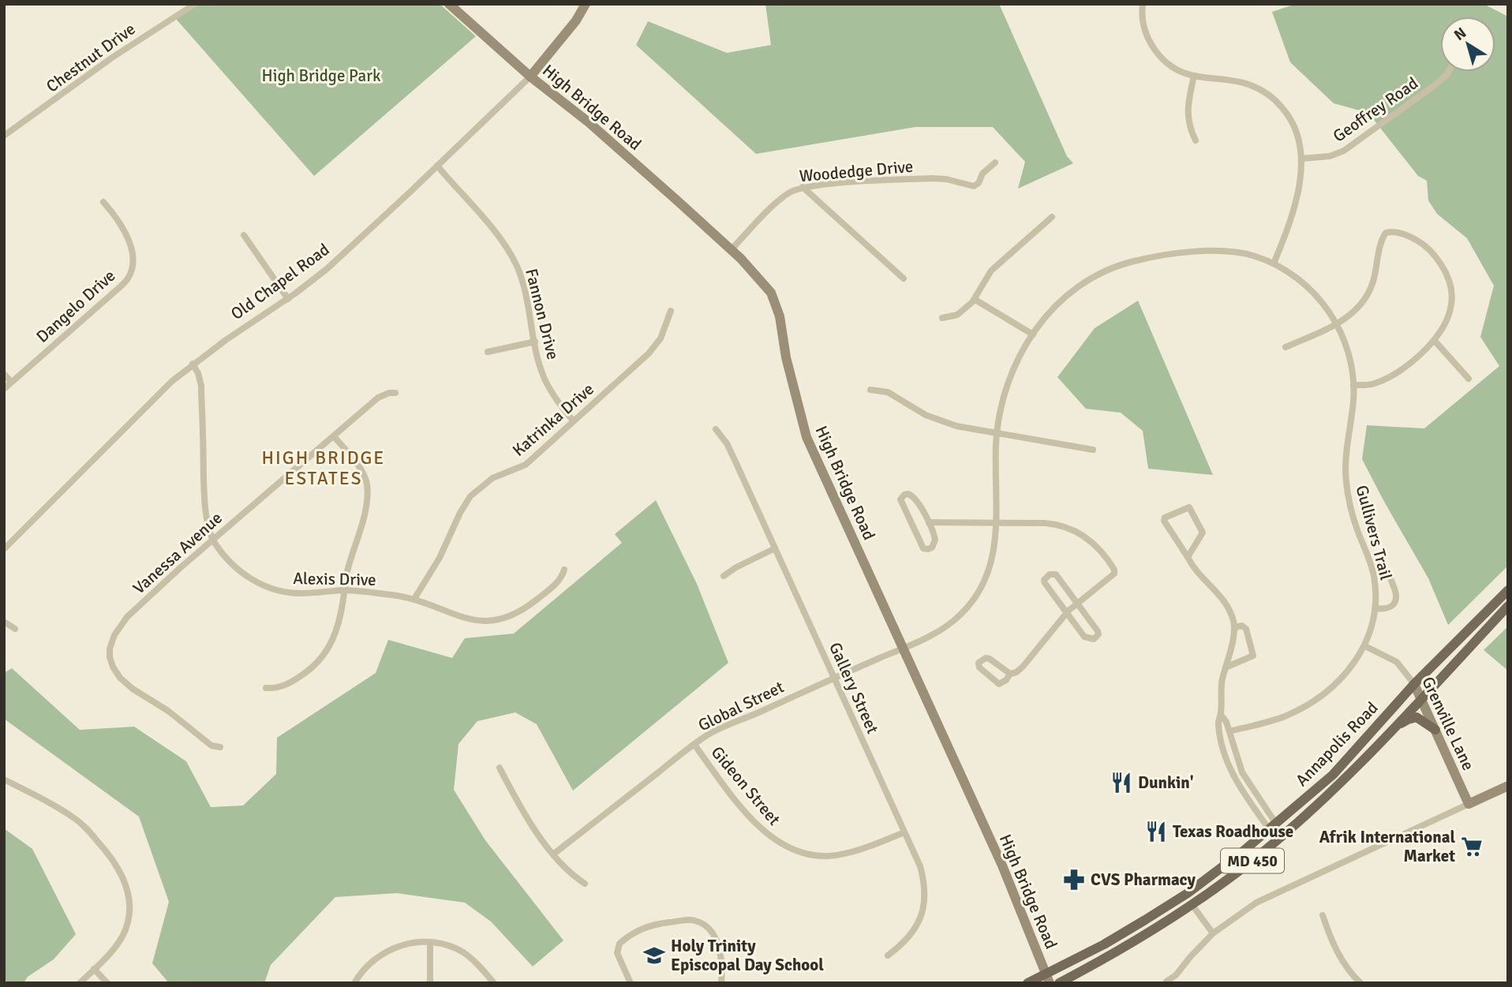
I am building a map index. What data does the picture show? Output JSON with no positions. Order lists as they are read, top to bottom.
{
  "streets": {
    "main road": ["Annapolis Road", "MD 450"],
    "street": [
      "Chestnut Drive",
      "High Bridge Road",
      "Geoffrey Road",
      "Woodedge Drive",
      "Old Chapel Road",
      "Dangelo Drive",
      "Fannon Drive",
      "Katrinka Drive",
      "Gullivers Trail",
      "Vanessa Avenue",
      "Alexis Drive",
      "Gallery Street",
      "Global Street",
      "Grenville Lane",
      "Gideon Street"
    ]
  },
  "crossings": [
    ["High Bridge Road", "Woodedge Drive"],
    ["High Bridge Road", "Old Chapel Road"],
    ["High Bridge Road", "Gullivers Trail"],
    ["High Bridge Road", "Global Street"],
    ["High Bridge Road", "Annapolis Road"],
    ["Old Chapel Road", "Fannon Drive"],
    ["Fannon Drive", "Katrinka Drive"],
    ["Katrinka Drive", "Alexis Drive"],
    ["Gullivers Trail", "Global Street"],
    ["Gullivers Trail", "Grenville Lane"],
    ["Vanessa Avenue", "Alexis Drive"],
    ["Gallery Street", "Global Street"],
    ["Gallery Street", "Gideon Street"],
    ["Global Street", "Gideon Street"],
    ["Grenville Lane", "Annapolis Road"]
  ],
  "districts": ["HIGH BRIDGE ESTATES"],
  "parks": ["High Bridge Park"],
  "places": {
    "restaurant": ["Dunkin'", "Texas Roadhouse"],
    "supermarket": ["Afrik International Market"],
    "pharmacy": ["CVS Pharmacy"],
    "school or university": ["Holy Trinity Episcopal Day School"]
  },
  "north": "top left"
}
